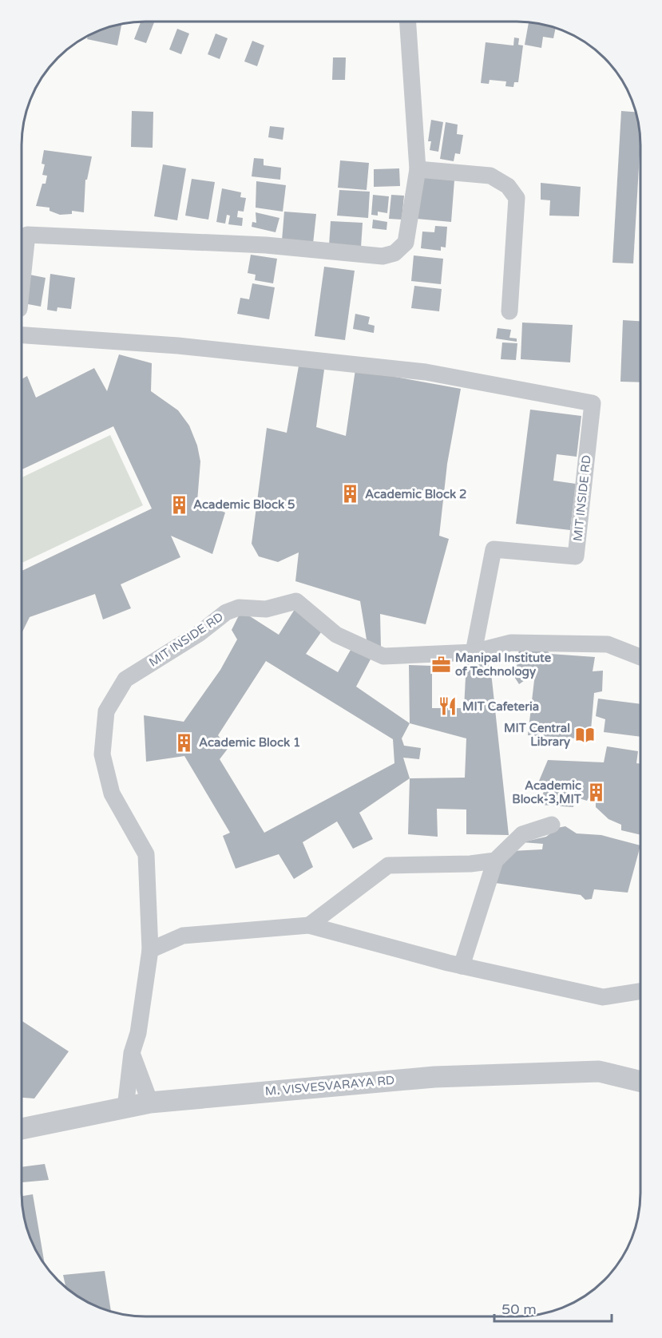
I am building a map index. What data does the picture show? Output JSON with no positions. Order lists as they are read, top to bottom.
{
  "streets": {
    "street": ["MIT INSIDE RD", "M. VISVESVARAYA RD"]
  },
  "crossings": [
    ["MIT INSIDE RD", "M. VISVESVARAYA RD"]
  ],
  "places": {
    "building": [
      "Academic Block 2",
      "Academic Block 5",
      "Academic Block 1",
      "Academic Block-3,MIT"
    ],
    "office": ["Manipal Institute of Technology"],
    "restaurant": ["MIT Cafeteria"],
    "library": ["MIT Central Library"]
  },
  "scale_bar": "50 m"
}
